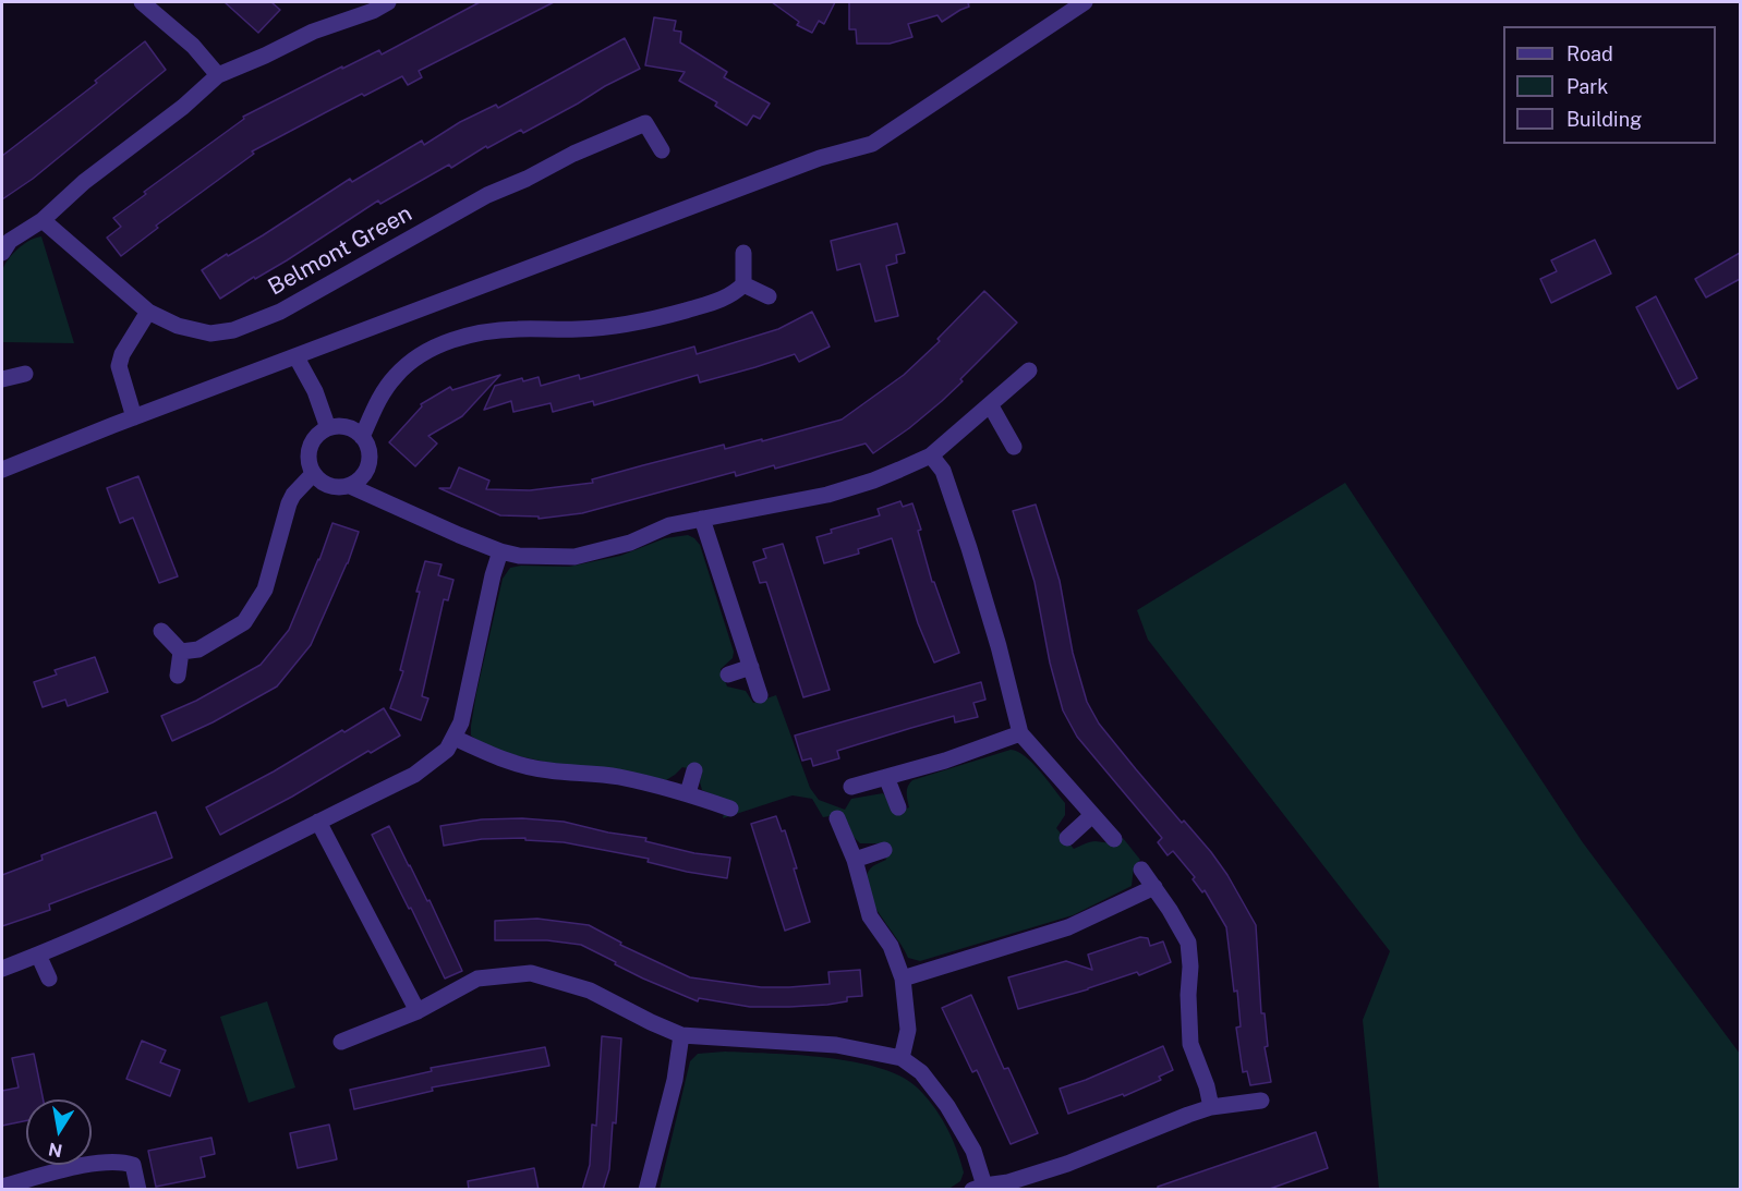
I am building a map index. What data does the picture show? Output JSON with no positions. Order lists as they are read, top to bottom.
{
  "streets": {
    "street": ["Belmont Green"]
  },
  "legend": ["Road", "Park", "Building"],
  "north": "bottom"
}
